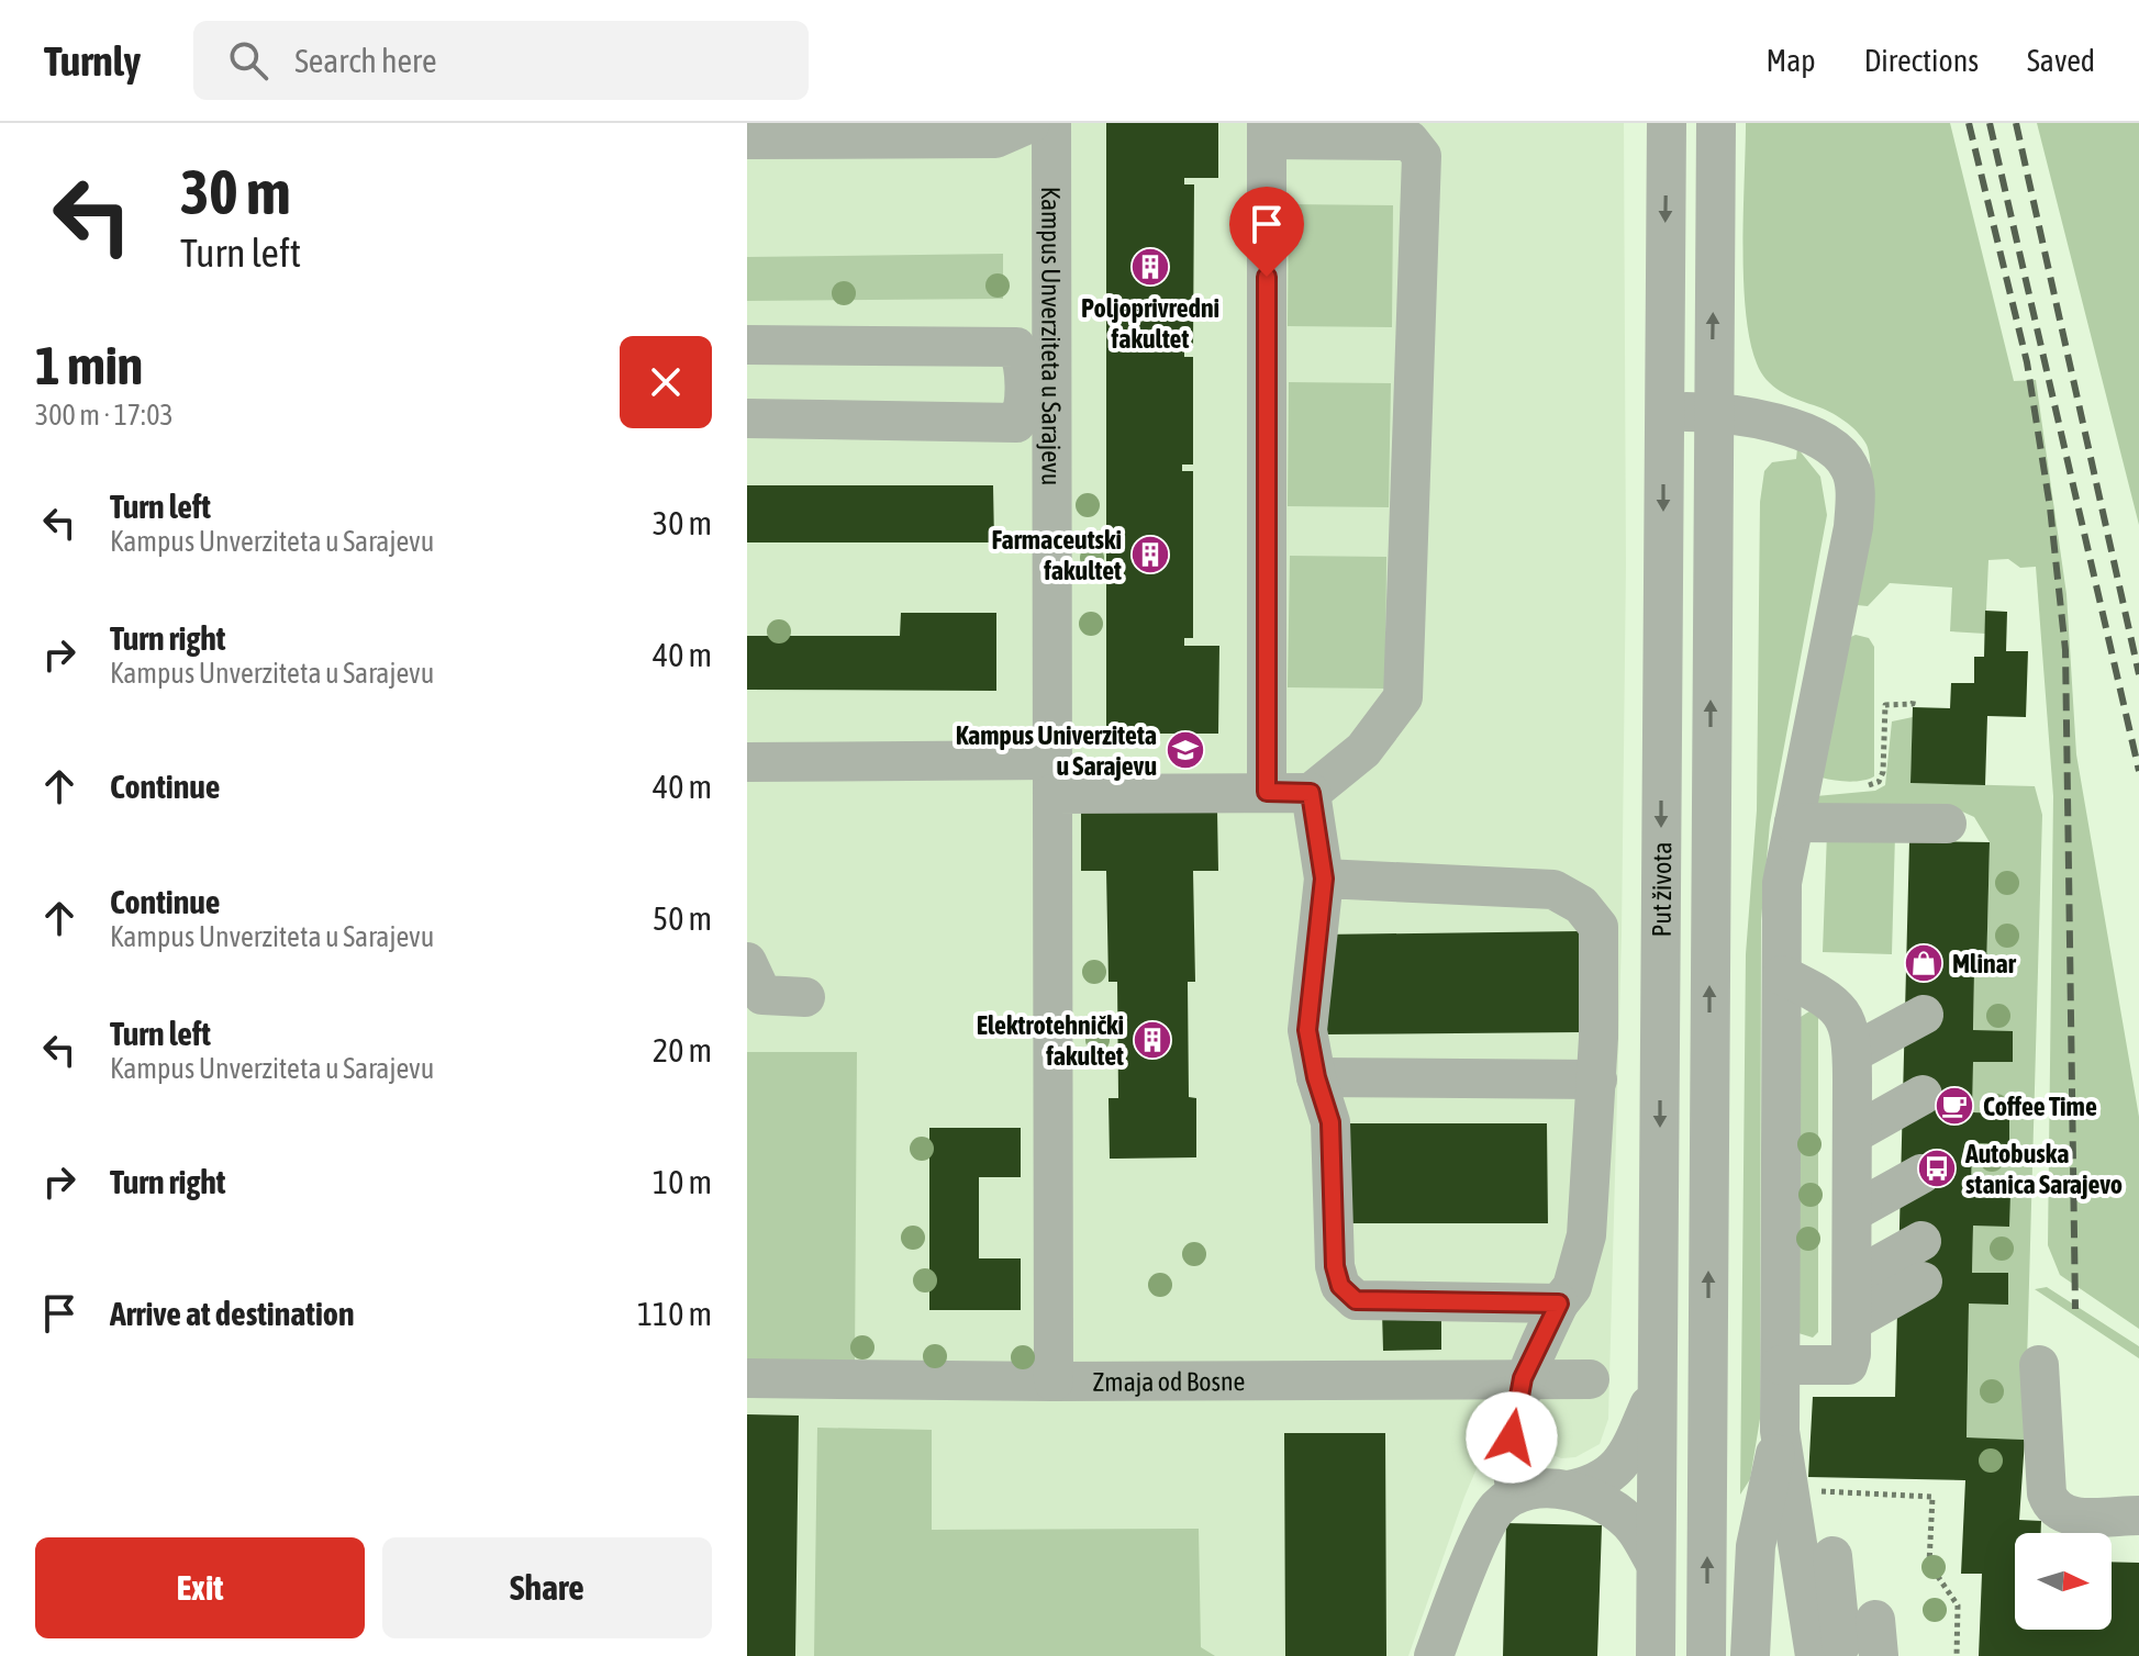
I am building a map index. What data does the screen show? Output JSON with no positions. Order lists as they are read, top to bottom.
{
  "streets": {
    "street": ["Kampus Unverziteta u Sarajevu", "Put života", "Zmaja od Bosne"]
  },
  "crossings": [
    ["Kampus Unverziteta u Sarajevu", "Zmaja od Bosne"]
  ],
  "places": {
    "building": ["Poljoprivredni fakultet", "Farmaceutski fakultet", "Elektrotehnički fakultet"],
    "school or university": ["Kampus Univerziteta u Sarajevu"],
    "shop": ["Mlinar"],
    "cafe": ["Coffee Time"],
    "bus stop": ["Autobuska stanica Sarajevo"]
  },
  "north": "right",
  "page": {
    "header": "Turnly",
    "search": "Search here",
    "nav": ["Map", "Directions", "Saved"],
    "turn": ["30 m", "Turn left"],
    "heading": ["1 min", "300 m · 17:03"],
    "list": [
      {
        "name": "Turn left",
        "note": "Kampus Unverziteta u Sarajevu",
        "value": "30 m"
      },
      {
        "name": "Turn right",
        "note": "Kampus Unverziteta u Sarajevu",
        "value": "40 m"
      },
      {
        "name": "Continue",
        "value": "40 m"
      },
      {
        "name": "Continue",
        "note": "Kampus Unverziteta u Sarajevu",
        "value": "50 m"
      },
      {
        "name": "Turn left",
        "note": "Kampus Unverziteta u Sarajevu",
        "value": "20 m"
      },
      {
        "name": "Turn right",
        "value": "10 m"
      },
      {
        "name": "Arrive at destination",
        "value": "110 m"
      }
    ],
    "buttons": ["Exit", "Share"]
  }
}
